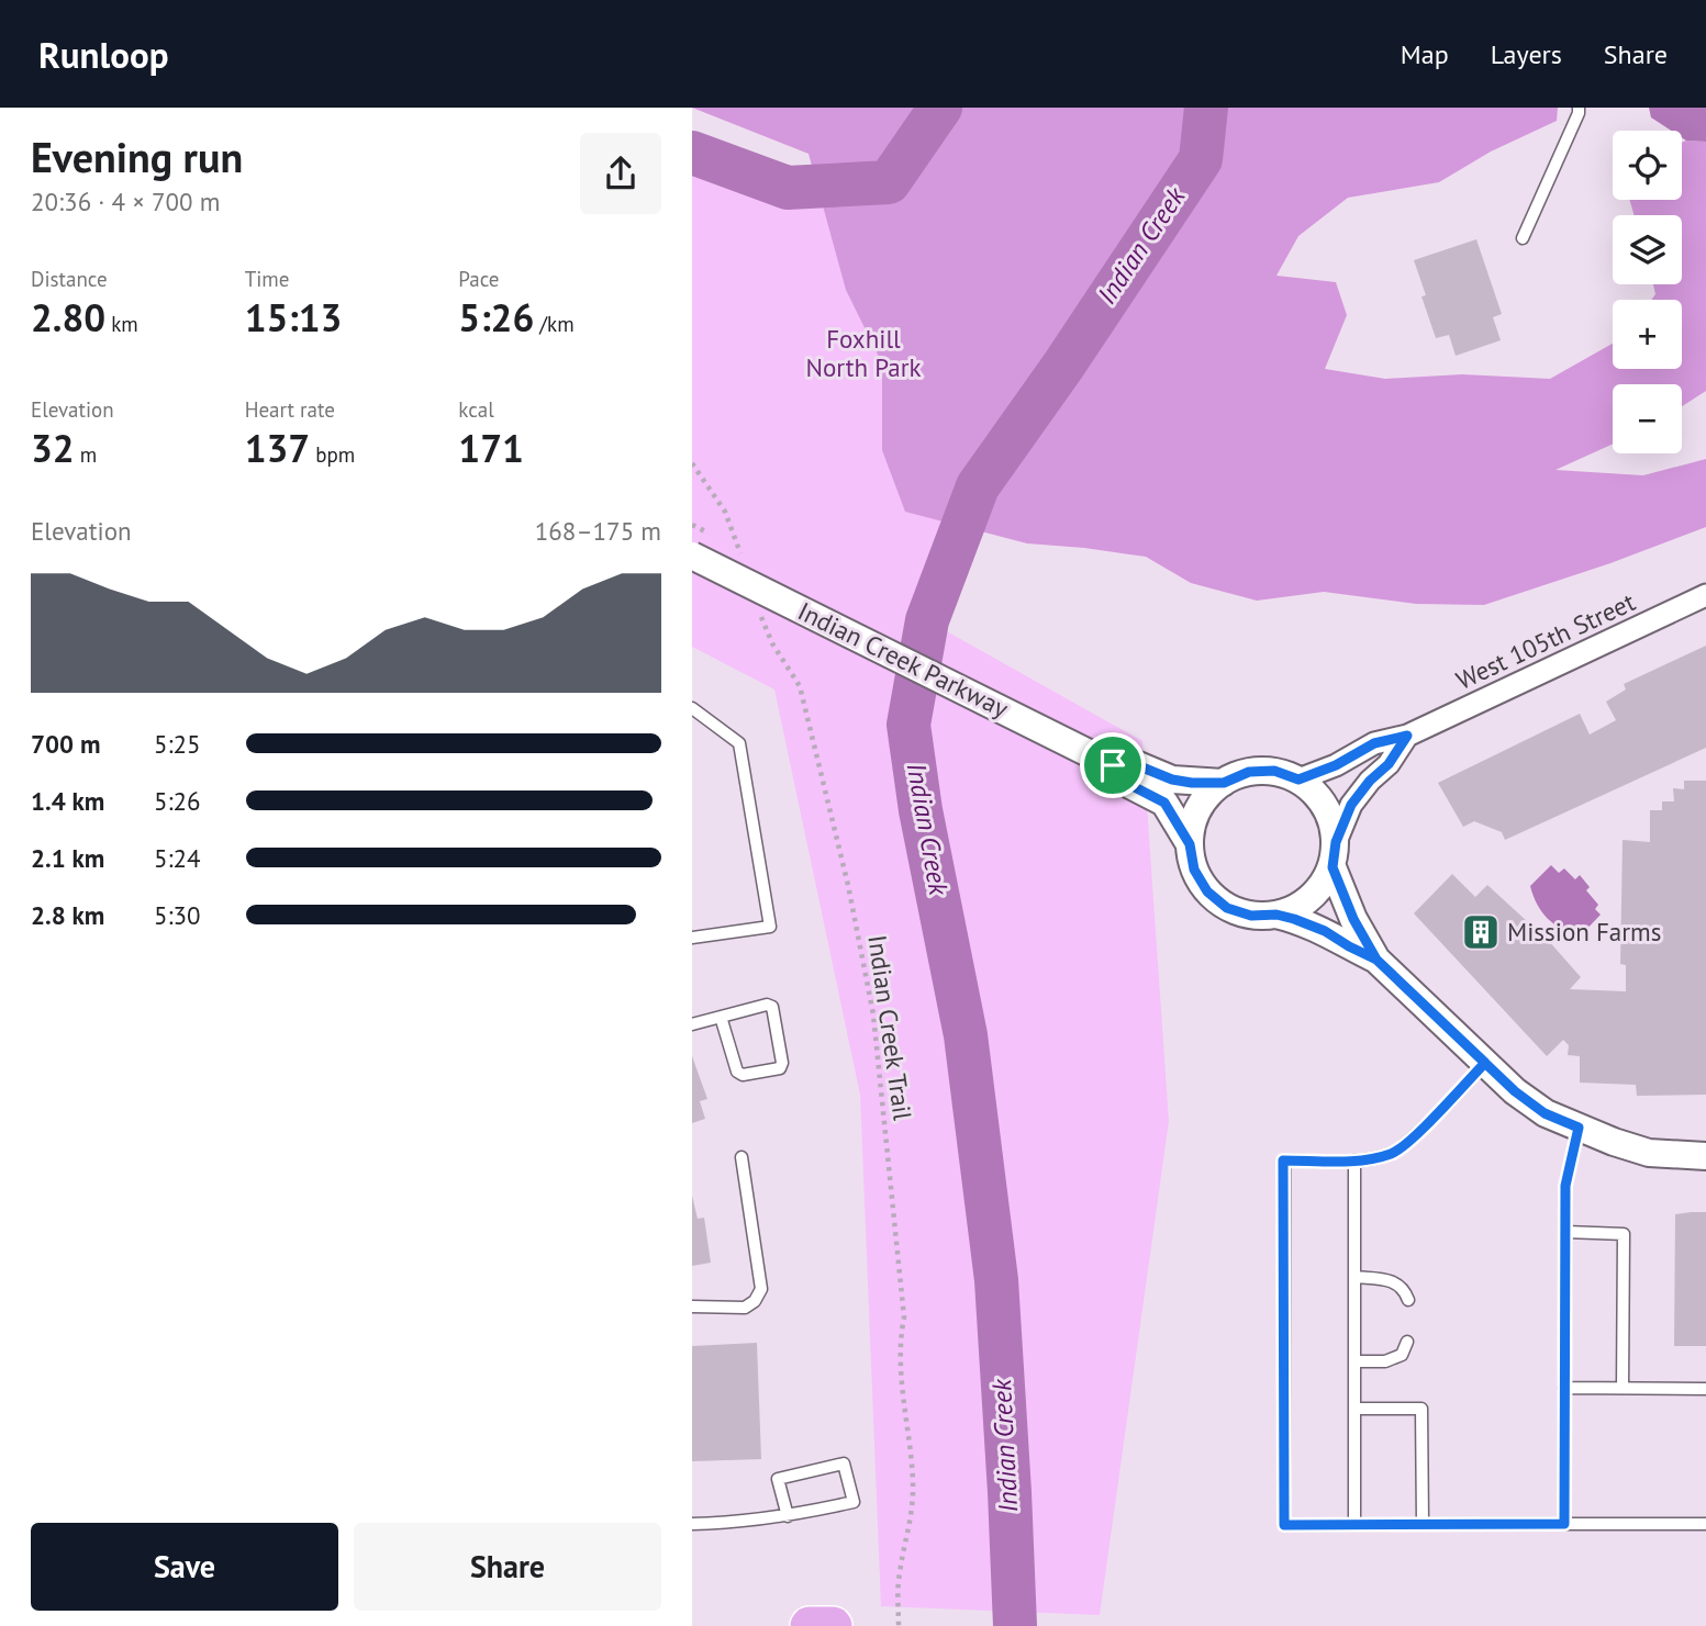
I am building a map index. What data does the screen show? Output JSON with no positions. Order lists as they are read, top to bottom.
{
  "streets": {
    "street": ["West 105th Street", "Indian Creek Parkway"],
    "path": ["Indian Creek Trail"]
  },
  "crossings": [
    ["West 105th Street", "Indian Creek Parkway"]
  ],
  "water": ["Indian Creek"],
  "parks": ["Foxhill North Park"],
  "places": {
    "building": ["Mission Farms"]
  },
  "page": {
    "header": "Runloop",
    "nav": ["Map", "Layers", "Share"],
    "heading": ["Evening run", "20:36 · 4 × 700 m"],
    "map_buttons": ["+", "−"],
    "stats": [
      ["Distance", "2.80 km"],
      ["Time", "15:13"],
      ["Pace", "5:26 /km"],
      ["Elevation", "32 m"],
      ["Heart rate", "137 bpm"],
      ["kcal", "171"]
    ],
    "chart": ["Elevation", "168–175 m"],
    "list": [
      {
        "name": "700 m",
        "note": "5:25"
      },
      {
        "name": "1.4 km",
        "note": "5:26"
      },
      {
        "name": "2.1 km",
        "note": "5:24"
      },
      {
        "name": "2.8 km",
        "note": "5:30"
      }
    ],
    "buttons": ["Save", "Share"]
  }
}
